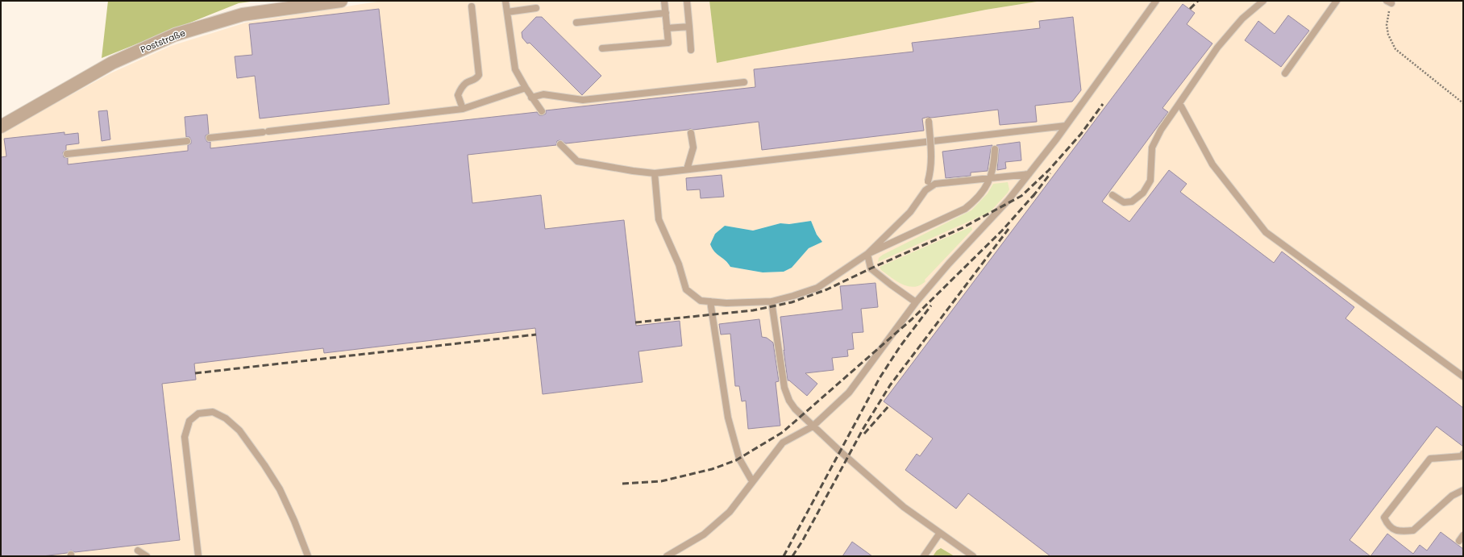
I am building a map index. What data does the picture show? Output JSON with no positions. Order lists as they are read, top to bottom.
{
  "streets": {
    "street": ["Poststraße"]
  }
}
